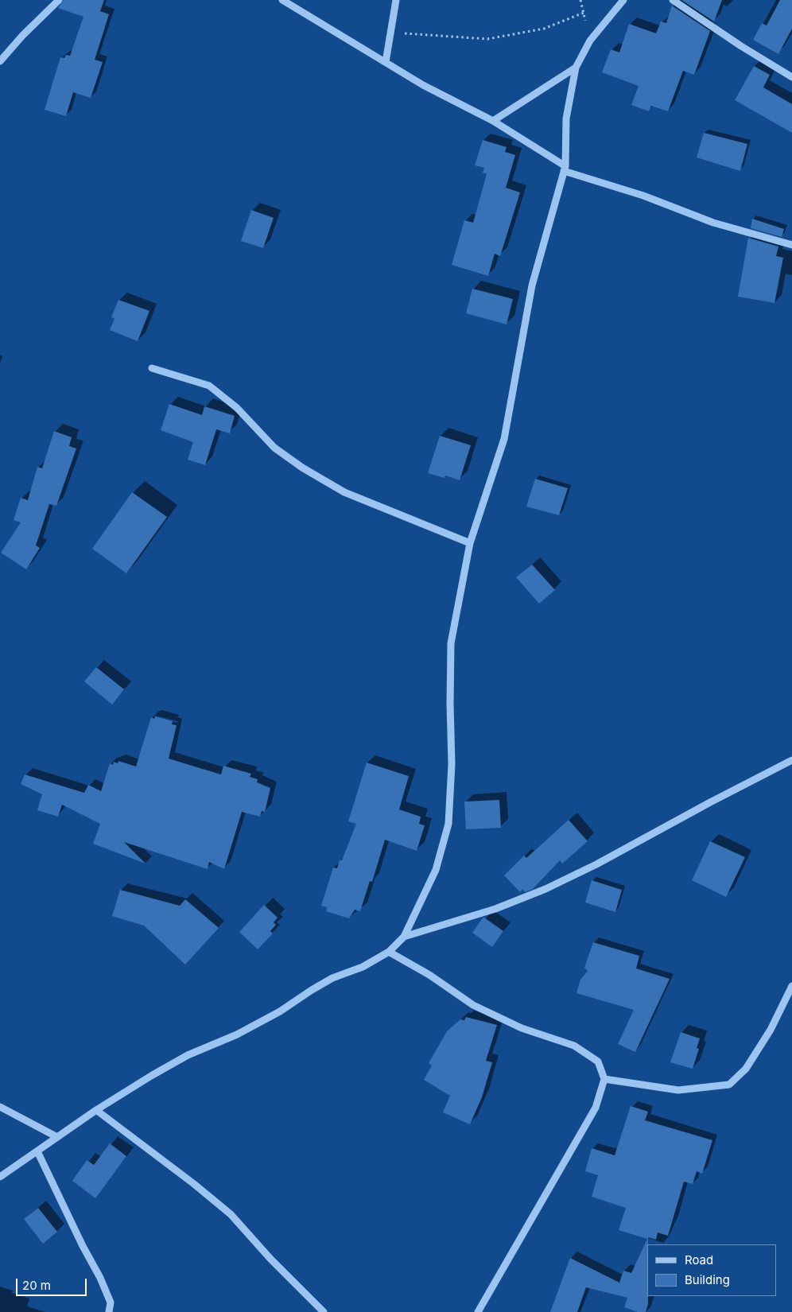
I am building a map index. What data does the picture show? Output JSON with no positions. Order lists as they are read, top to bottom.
{
  "legend": ["Road", "Building"],
  "scale_bar": "20 m"
}
